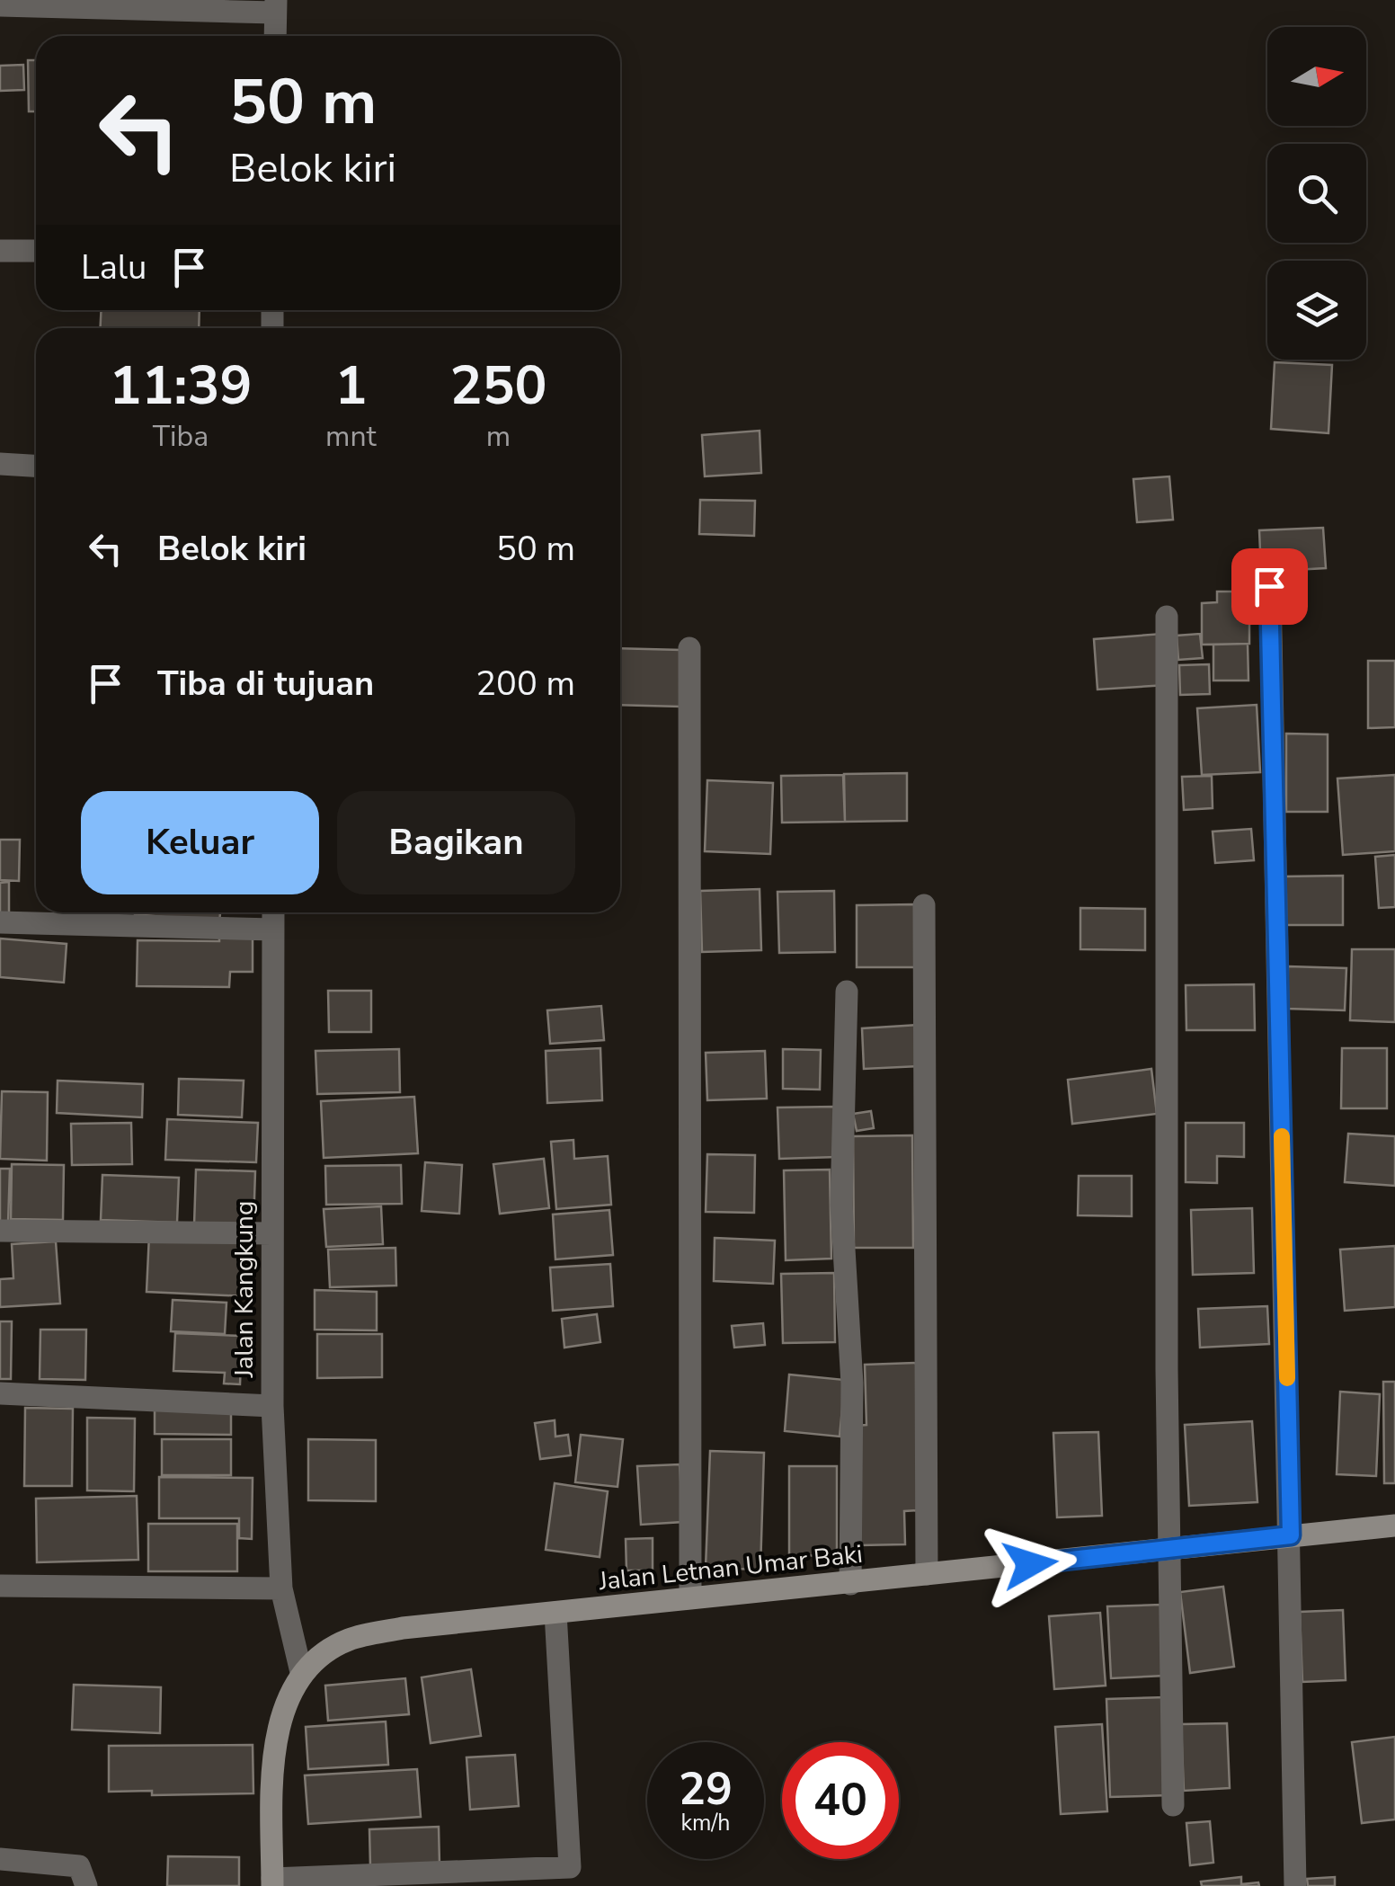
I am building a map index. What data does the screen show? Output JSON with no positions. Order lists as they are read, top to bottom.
{
  "streets": {
    "street": ["Jalan Kangkung", "Jalan Letnan Umar Baki"]
  },
  "crossings": [
    ["Jalan Kangkung", "Jalan Letnan Umar Baki"]
  ],
  "north": "right",
  "page": {
    "turn": ["50 m", "Belok kiri"],
    "then": "Lalu",
    "eta": [
      "11:39",
      "Tiba",
      "1",
      "mnt",
      "250",
      "m"
    ],
    "list": [
      {
        "name": "Belok kiri",
        "value": "50 m"
      },
      {
        "name": "Tiba di tujuan",
        "value": "200 m"
      }
    ],
    "buttons": ["Keluar", "Bagikan"],
    "speed": "29 km/h",
    "limit": "40"
  }
}
